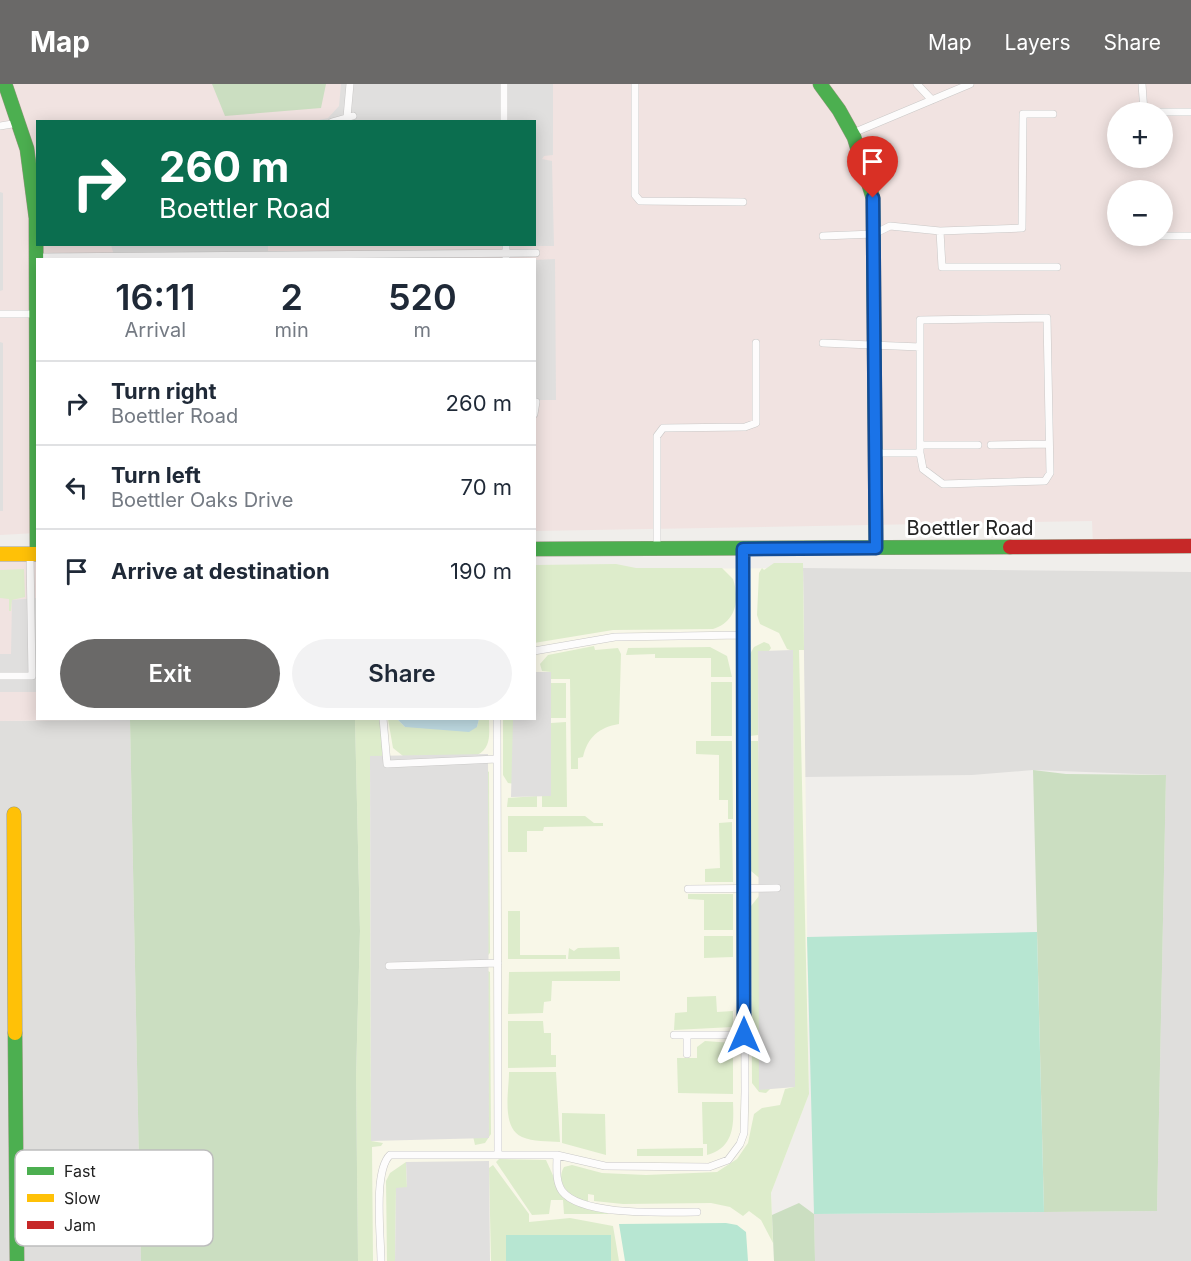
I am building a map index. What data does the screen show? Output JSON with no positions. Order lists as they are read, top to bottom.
{
  "streets": {
    "street": ["Boettler Road"]
  },
  "legend": ["Fast", "Slow", "Jam"],
  "page": {
    "header": "Map",
    "nav": ["Map", "Layers", "Share"],
    "map_buttons": ["+", "−"],
    "turn": ["260 m", "Boettler Road"],
    "eta": [
      "16:11",
      "Arrival",
      "2",
      "min",
      "520",
      "m"
    ],
    "list": [
      {
        "name": "Turn right",
        "note": "Boettler Road",
        "value": "260 m"
      },
      {
        "name": "Turn left",
        "note": "Boettler Oaks Drive",
        "value": "70 m"
      },
      {
        "name": "Arrive at destination",
        "value": "190 m"
      }
    ],
    "buttons": ["Exit", "Share"]
  }
}
